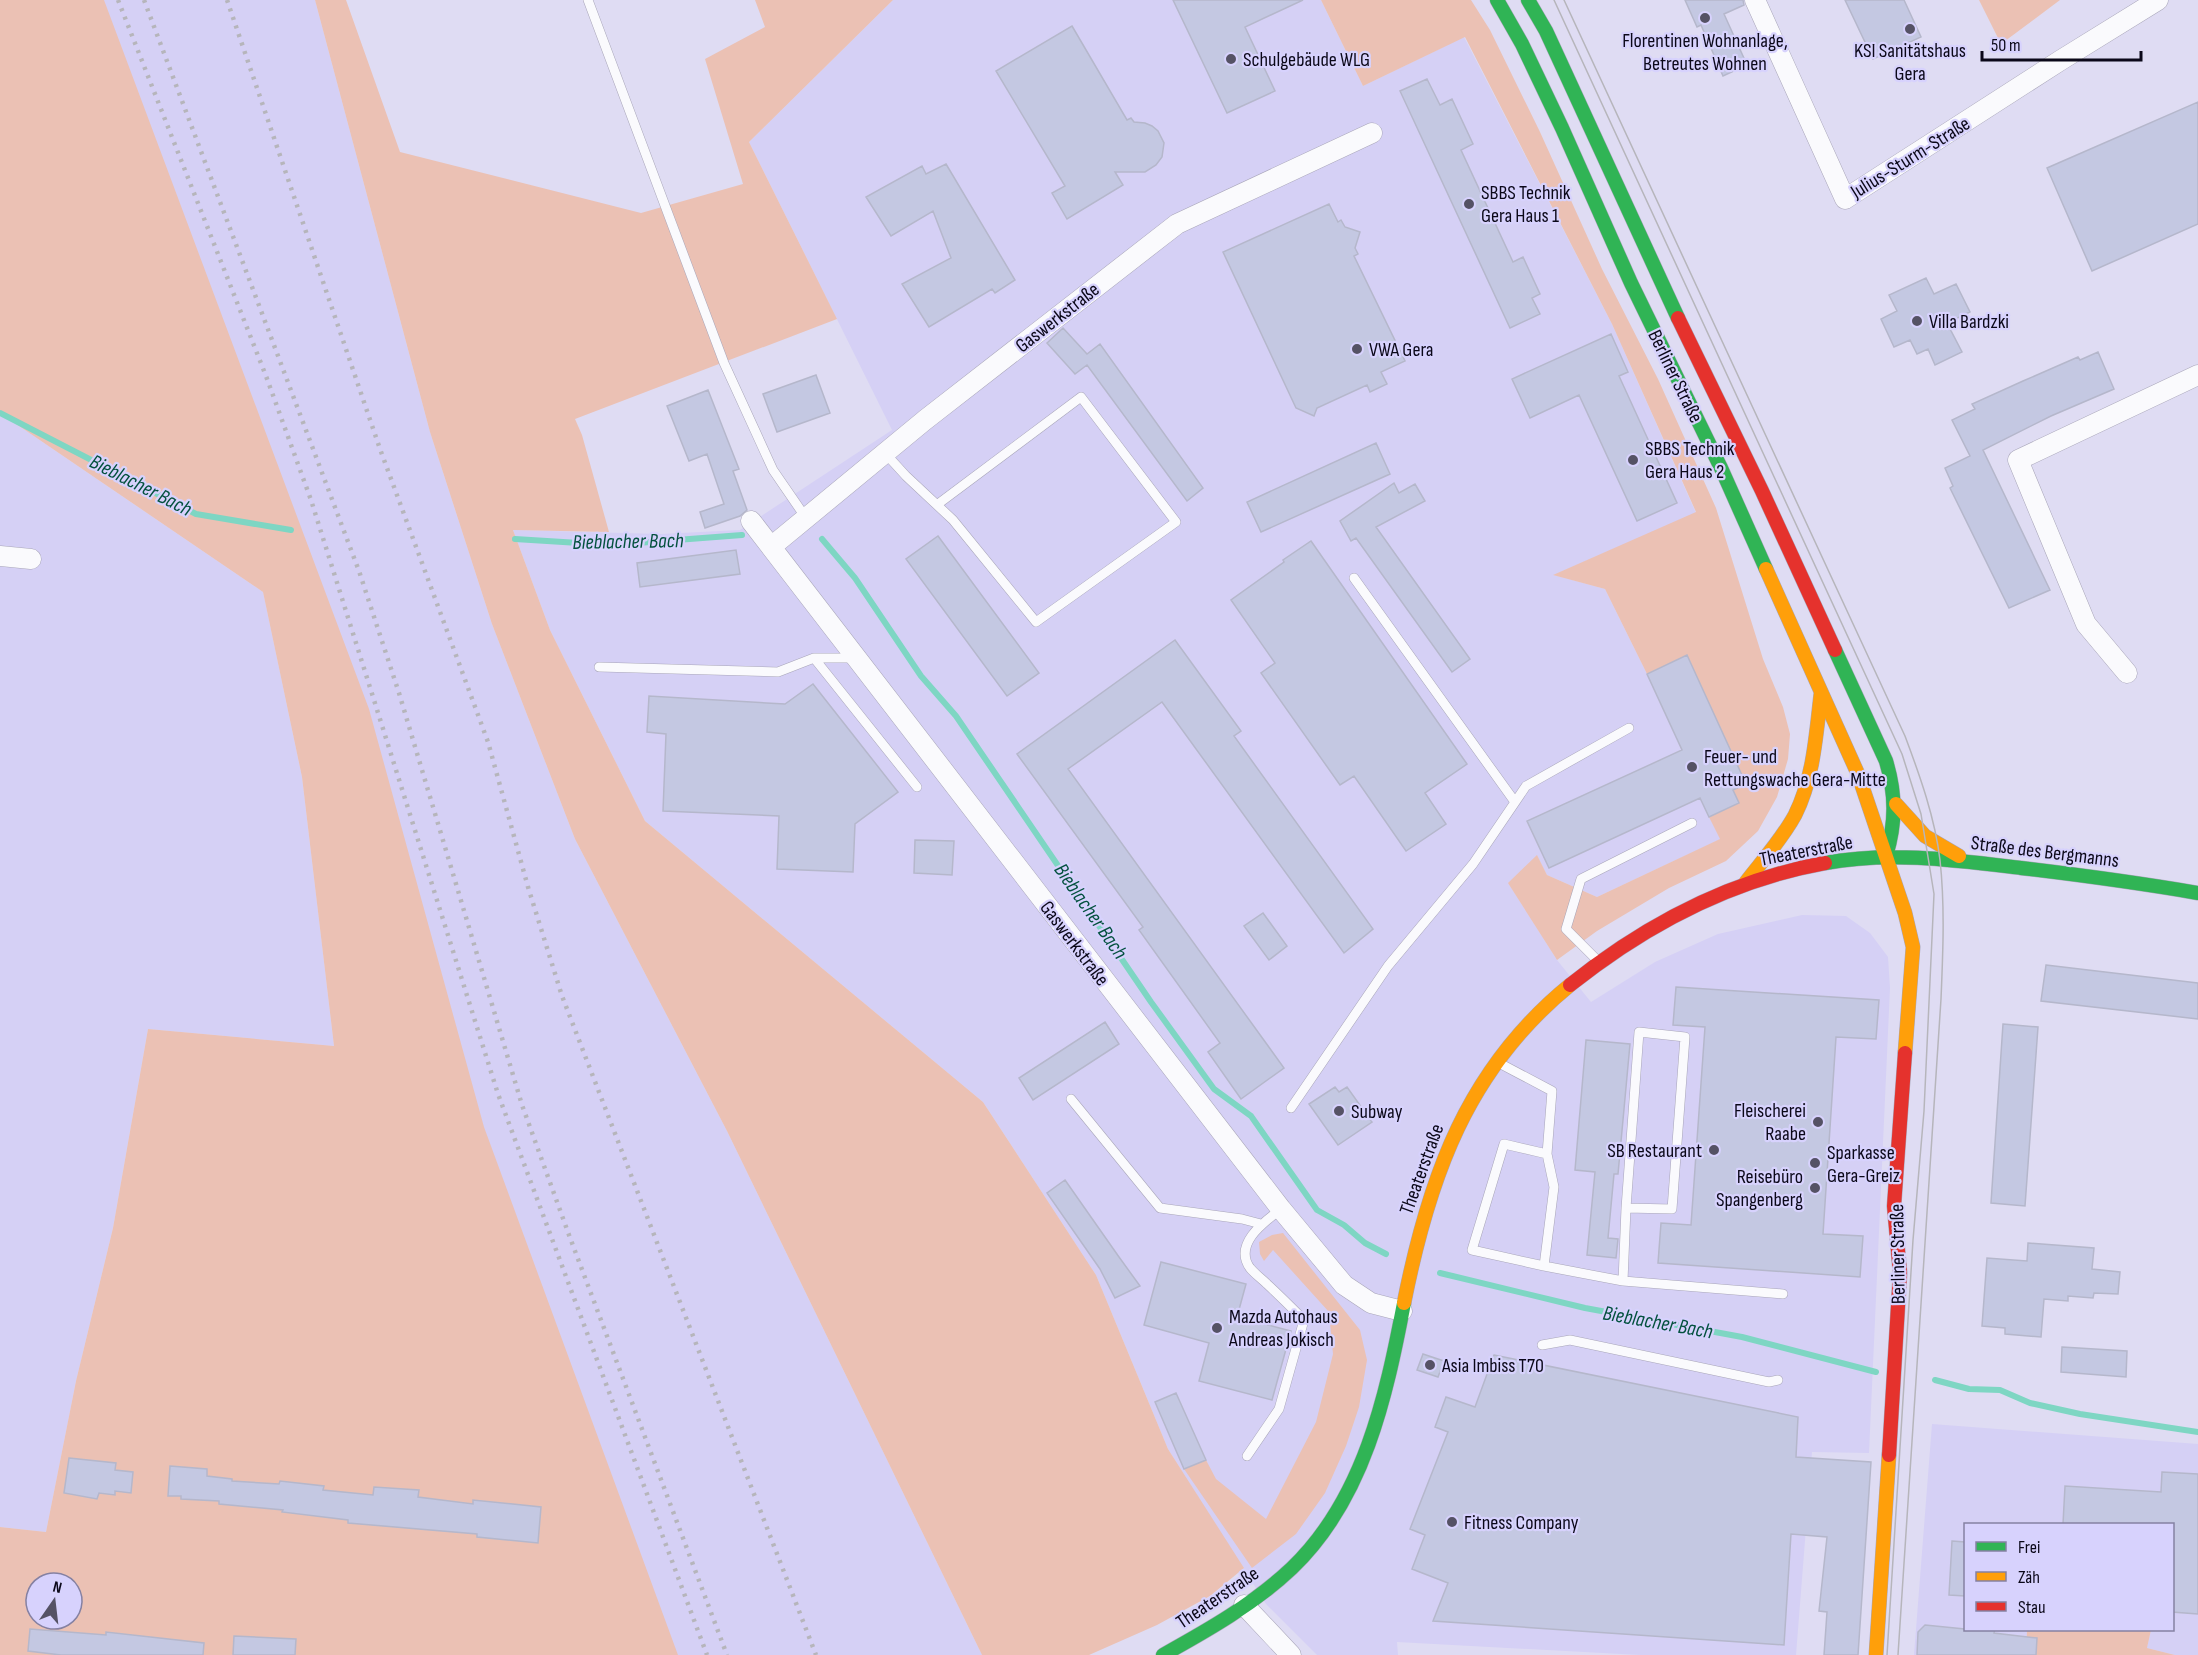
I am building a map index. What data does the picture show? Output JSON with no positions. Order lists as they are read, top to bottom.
{
  "streets": {
    "main road": ["Berliner Straße", "Theaterstraße", "Straße des Bergmanns"],
    "street": ["Julius-Sturm-Straße", "Gaswerkstraße"]
  },
  "crossings": [
    ["Gaswerkstraße", "Theaterstraße"],
    ["Berliner Straße", "Theaterstraße"],
    ["Berliner Straße", "Straße des Bergmanns"],
    ["Theaterstraße", "Straße des Bergmanns"]
  ],
  "water": ["Bieblacher Bach"],
  "places": [
    "Florentinen Wohnanlage, Betreutes Wohnen",
    "KSI Sanitätshaus Gera",
    "Schulgebäude WLG",
    "SBBS Technik Gera Haus 1",
    "Villa Bardzki",
    "VWA Gera",
    "SBBS Technik Gera Haus 2",
    "Feuer- und Rettungswache Gera-Mitte",
    "Subway",
    "Fleischerei Raabe",
    "SB Restaurant",
    "Sparkasse Gera-Greiz",
    "Reisebüro Spangenberg",
    "Mazda Autohaus Andreas Jokisch",
    "Asia Imbiss T70",
    "Fitness Company"
  ],
  "legend": ["Frei", "Zäh", "Stau"],
  "scale_bar": "50 m",
  "north": "top"
}
